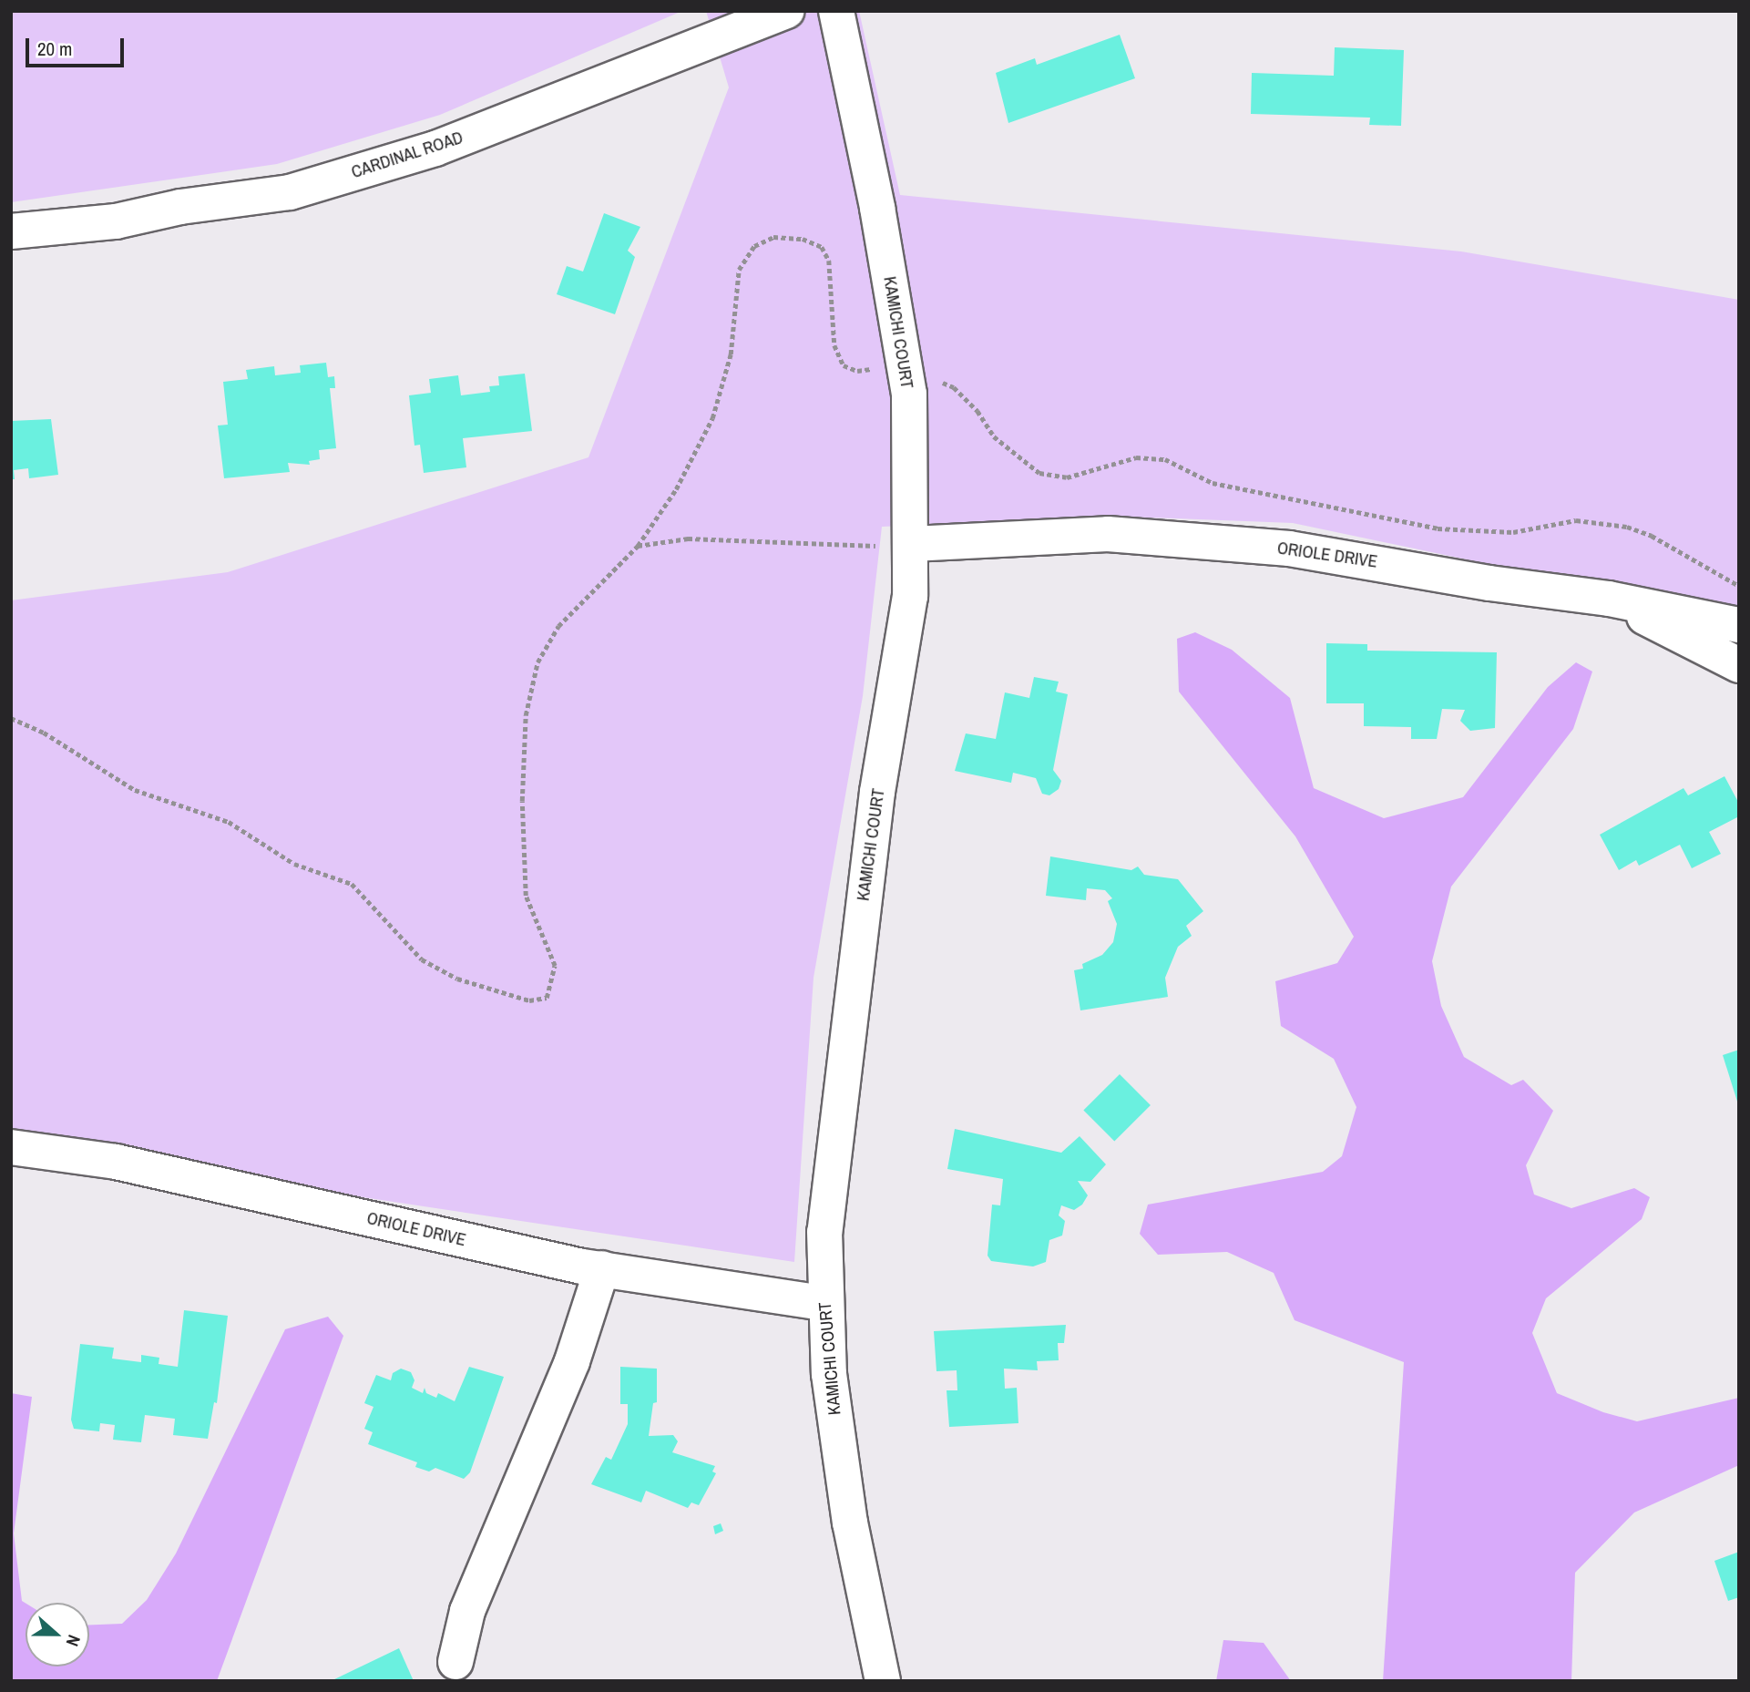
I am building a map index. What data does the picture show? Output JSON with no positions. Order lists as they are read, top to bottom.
{
  "streets": {
    "street": ["CARDINAL ROAD", "KAMICHI COURT", "ORIOLE DRIVE"]
  },
  "crossings": [
    ["KAMICHI COURT", "ORIOLE DRIVE"]
  ],
  "scale_bar": "20 m",
  "north": "right"
}
